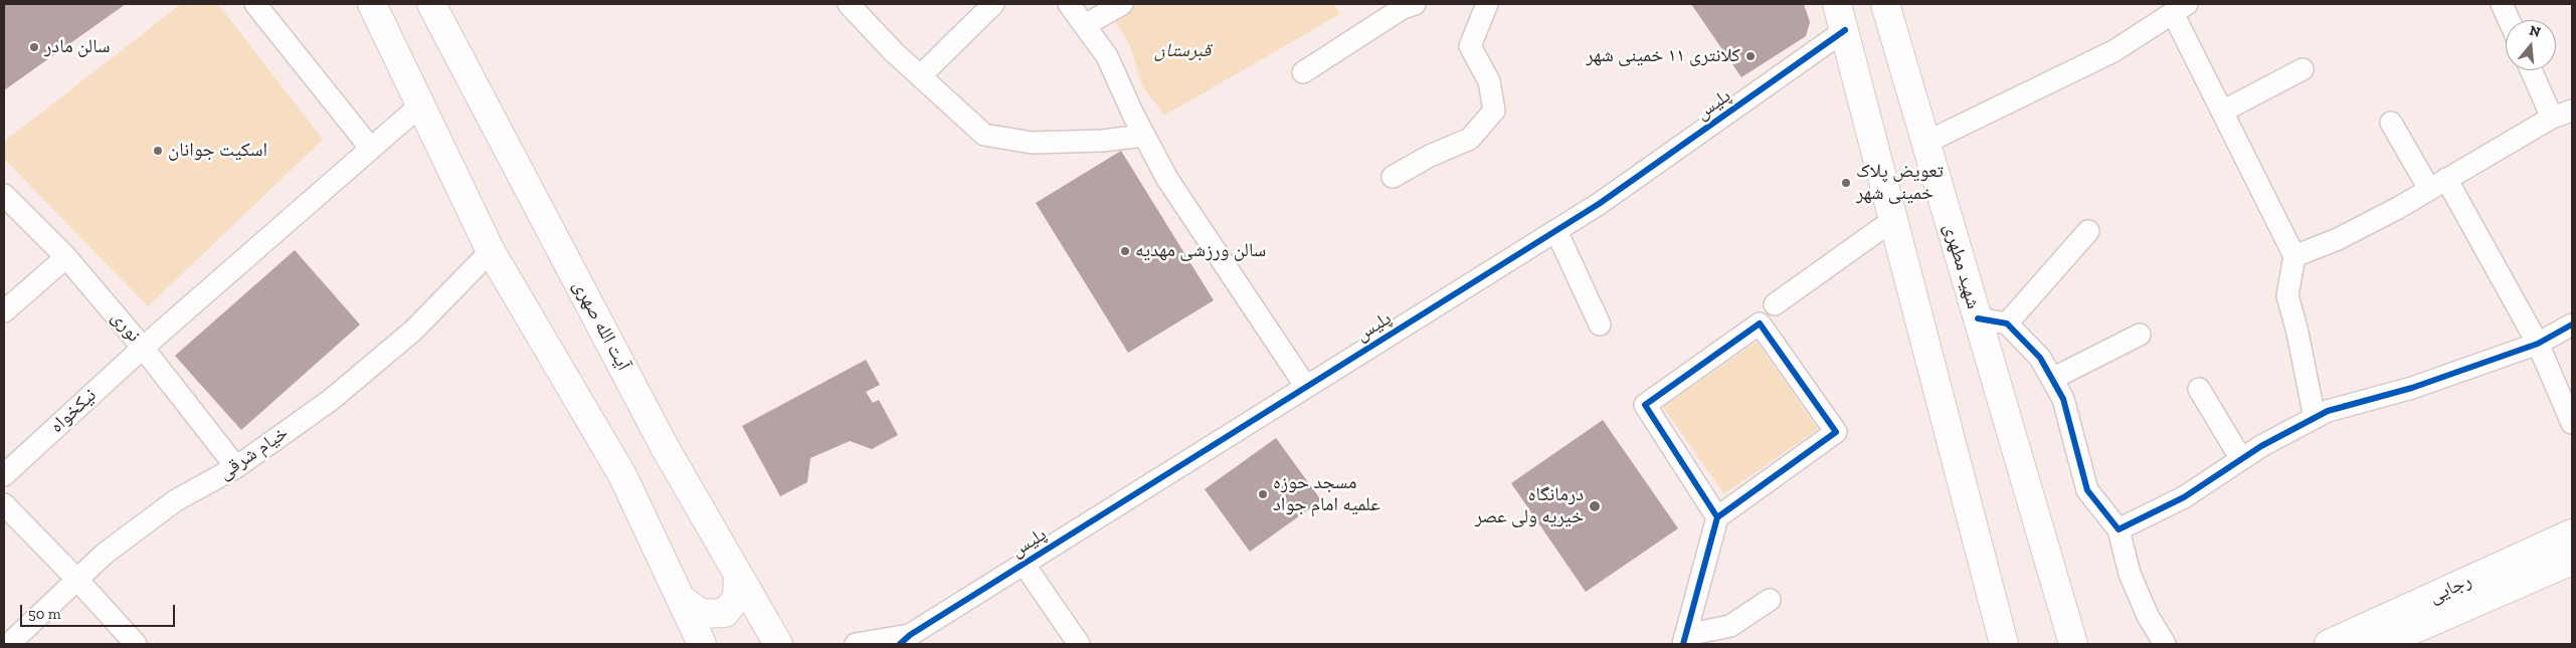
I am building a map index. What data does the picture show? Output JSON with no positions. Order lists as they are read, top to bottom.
{
  "streets": {
    "main road": ["شهید مطهری", "آیت الله صهری", "رجایی"],
    "street": [
      "پلیس",
      "نوری",
      "نیکخواه",
      "خیام شرقی"
    ]
  },
  "crossings": [
    ["نوری", "نیکخواه"],
    ["نوری", "خیام شرقی"]
  ],
  "parks": ["قبرستان"],
  "places": [
    "سالن مادر",
    "کلانتری ۱۱ خمینی شهر",
    "اسکیت جوانان",
    "تعویض پلاک خمینی شهر",
    "سالن ورزشی مهدیه",
    "مسجد حوزه علمیه امام جواد",
    "درمانگاه خیریه ولی عصر"
  ],
  "scale_bar": "50 m",
  "north": "top"
}
